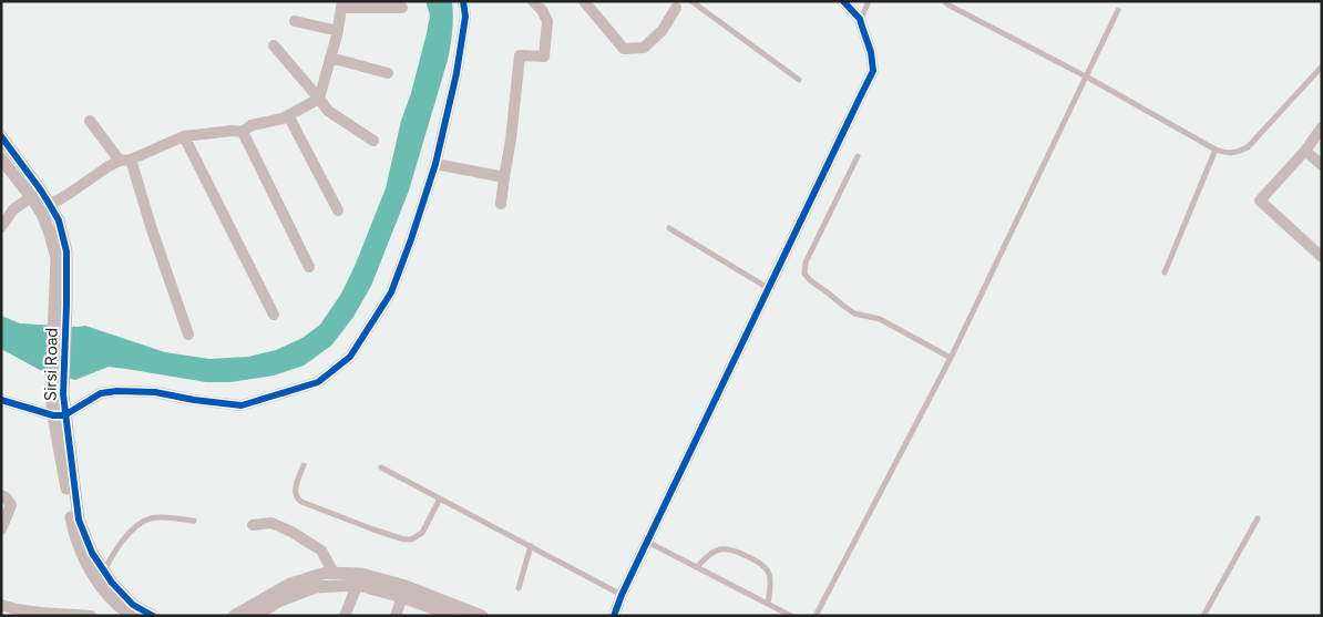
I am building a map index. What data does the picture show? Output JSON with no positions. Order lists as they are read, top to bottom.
{
  "streets": {
    "street": ["Sirsi Road"]
  }
}
